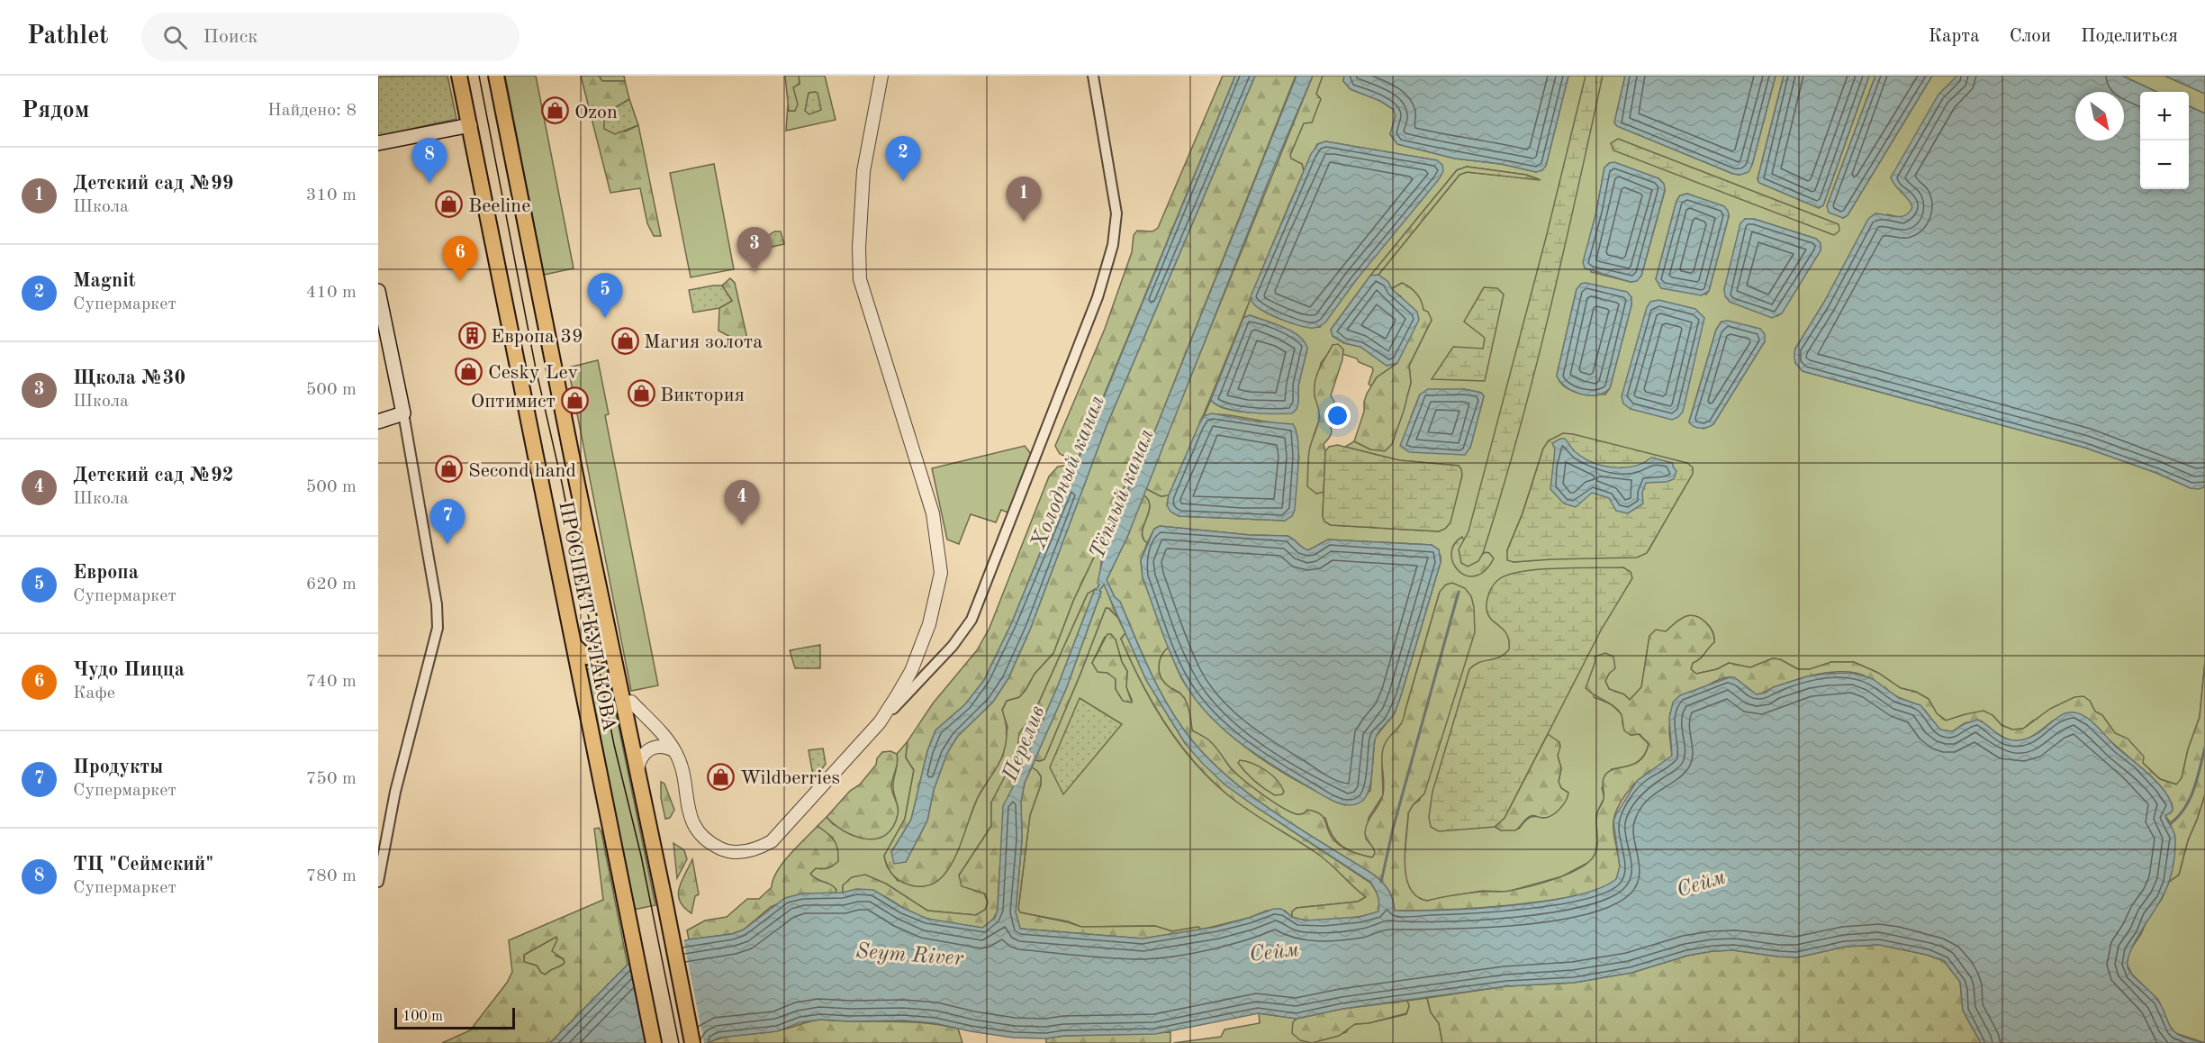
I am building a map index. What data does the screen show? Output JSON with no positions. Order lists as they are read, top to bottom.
{
  "streets": {
    "main road": ["ПРОСПЕКТ КУЛАКОВА"]
  },
  "water": [
    "Холодный канал",
    "Тёплый канал",
    "Перелив",
    "Сейм",
    "Seym River"
  ],
  "places": {
    "shop": [
      "Ozon",
      "Beeline",
      "Магия золота",
      "Cesky Lev",
      "Виктория",
      "Оптимист",
      "Second hand",
      "Wildberries"
    ],
    "building": ["Европа 39"]
  },
  "scale_bar": "100 m",
  "north": "bottom right",
  "page": {
    "header": "Pathlet",
    "search": "Поиск",
    "nav": ["Карта", "Слои", "Поделиться"],
    "heading": ["Рядом", "Найдено: 8"],
    "map_buttons": ["+", "−"],
    "pins": [
      "2",
      "8",
      "1",
      "3",
      "6",
      "5",
      "4",
      "7"
    ],
    "list": [
      {
        "mark": "1",
        "name": "Детский сад №99",
        "note": "Школа",
        "value": "310 m"
      },
      {
        "mark": "2",
        "name": "Magnit",
        "note": "Супермаркет",
        "value": "410 m"
      },
      {
        "mark": "3",
        "name": "Щкола №30",
        "note": "Школа",
        "value": "500 m"
      },
      {
        "mark": "4",
        "name": "Детский сад №92",
        "note": "Школа",
        "value": "500 m"
      },
      {
        "mark": "5",
        "name": "Европа",
        "note": "Супермаркет",
        "value": "620 m"
      },
      {
        "mark": "6",
        "name": "Чудо Пицца",
        "note": "Кафе",
        "value": "740 m"
      },
      {
        "mark": "7",
        "name": "Продукты",
        "note": "Супермаркет",
        "value": "750 m"
      },
      {
        "mark": "8",
        "name": "ТЦ \"Сеймский\"",
        "note": "Супермаркет",
        "value": "780 m"
      }
    ],
    "scale": "100 m"
  }
}
